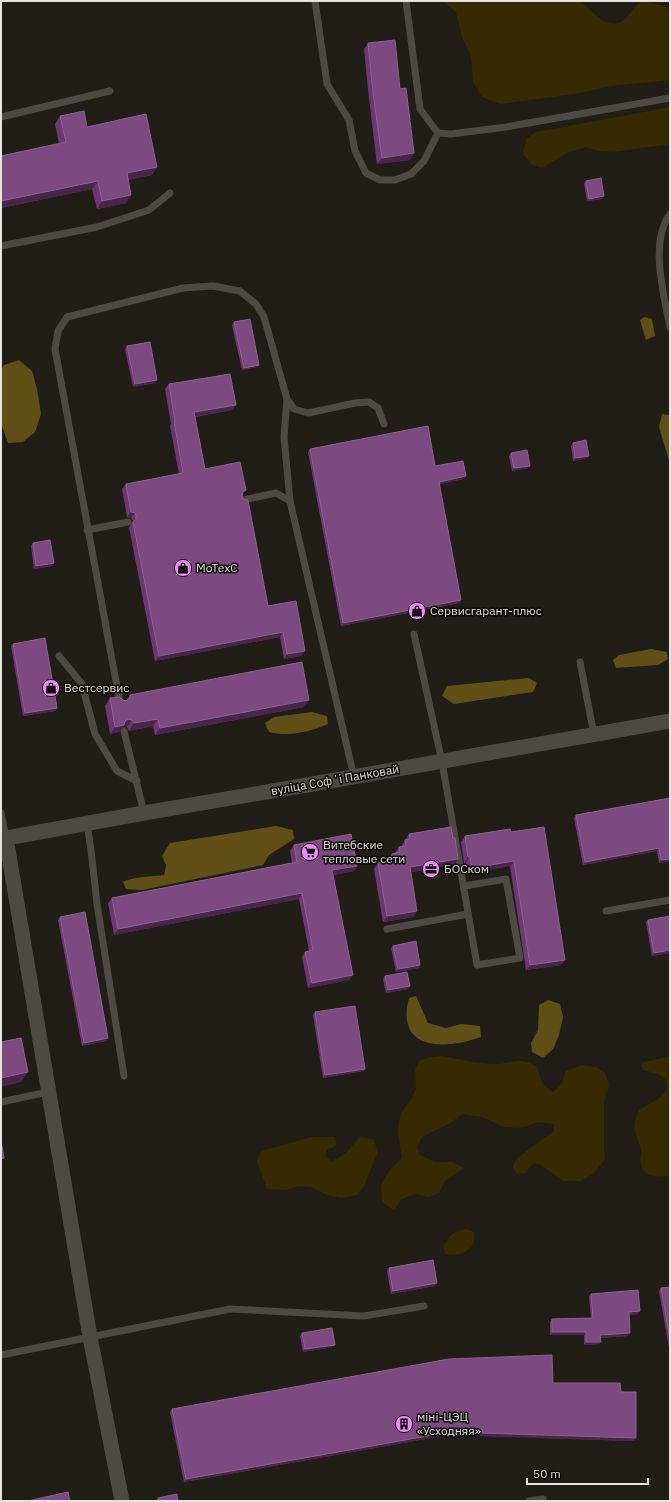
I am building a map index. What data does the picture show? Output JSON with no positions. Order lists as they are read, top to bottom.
{
  "streets": {
    "street": ["вуліца Софʼі Панковай"]
  },
  "places": {
    "shop": ["MoTexC", "Сервисгарант-плюс", "Вестсервис"],
    "supermarket": ["Витебские тепловые сети"],
    "office": ["БОСком"],
    "building": ["міні-ЦЭЦ «Усходняя»"]
  },
  "scale_bar": "50 m"
}
